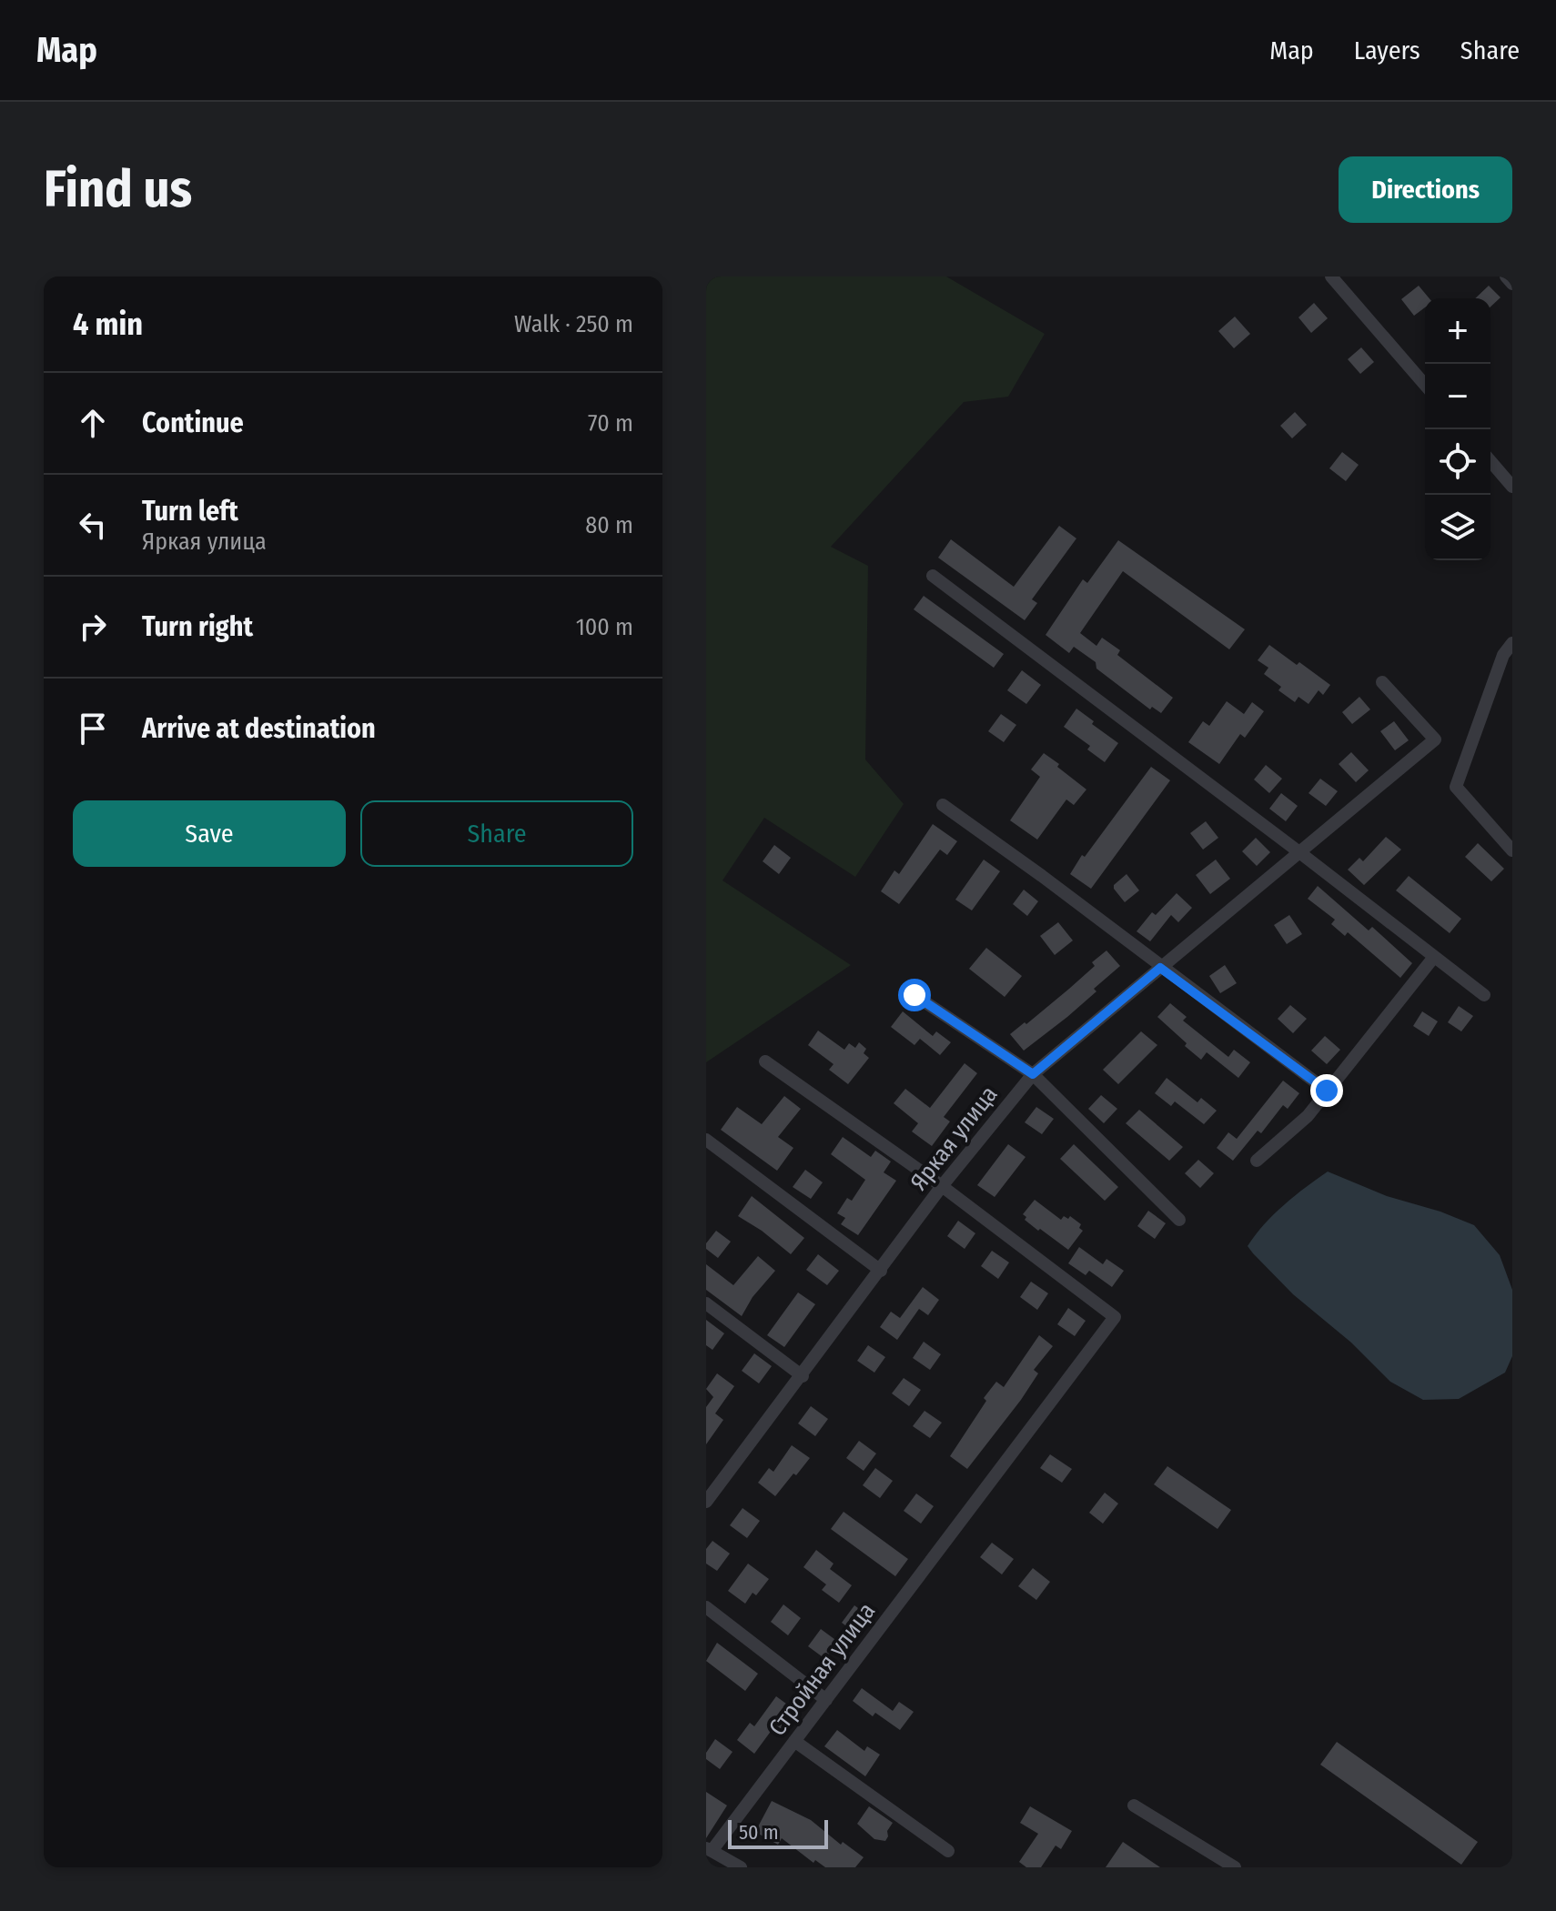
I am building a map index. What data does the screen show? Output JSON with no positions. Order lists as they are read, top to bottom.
{
  "streets": {
    "street": ["Яркая улица", "Стройная улица"]
  },
  "crossings": [
    ["Яркая улица", "Стройная улица"]
  ],
  "scale_bar": "50 m",
  "page": {
    "header": "Map",
    "nav": ["Map", "Layers", "Share"],
    "buttons": [
      "Directions",
      ["Save", "Share"]
    ],
    "title": "Find us",
    "heading": ["4 min", "Walk · 250 m"],
    "map_buttons": ["+", "−"],
    "list": [
      ["Continue", "70 m"],
      ["Turn left", "Яркая улица", "80 m"],
      ["Turn right", "100 m"],
      "Arrive at destination"
    ],
    "scale": "50 m"
  }
}
